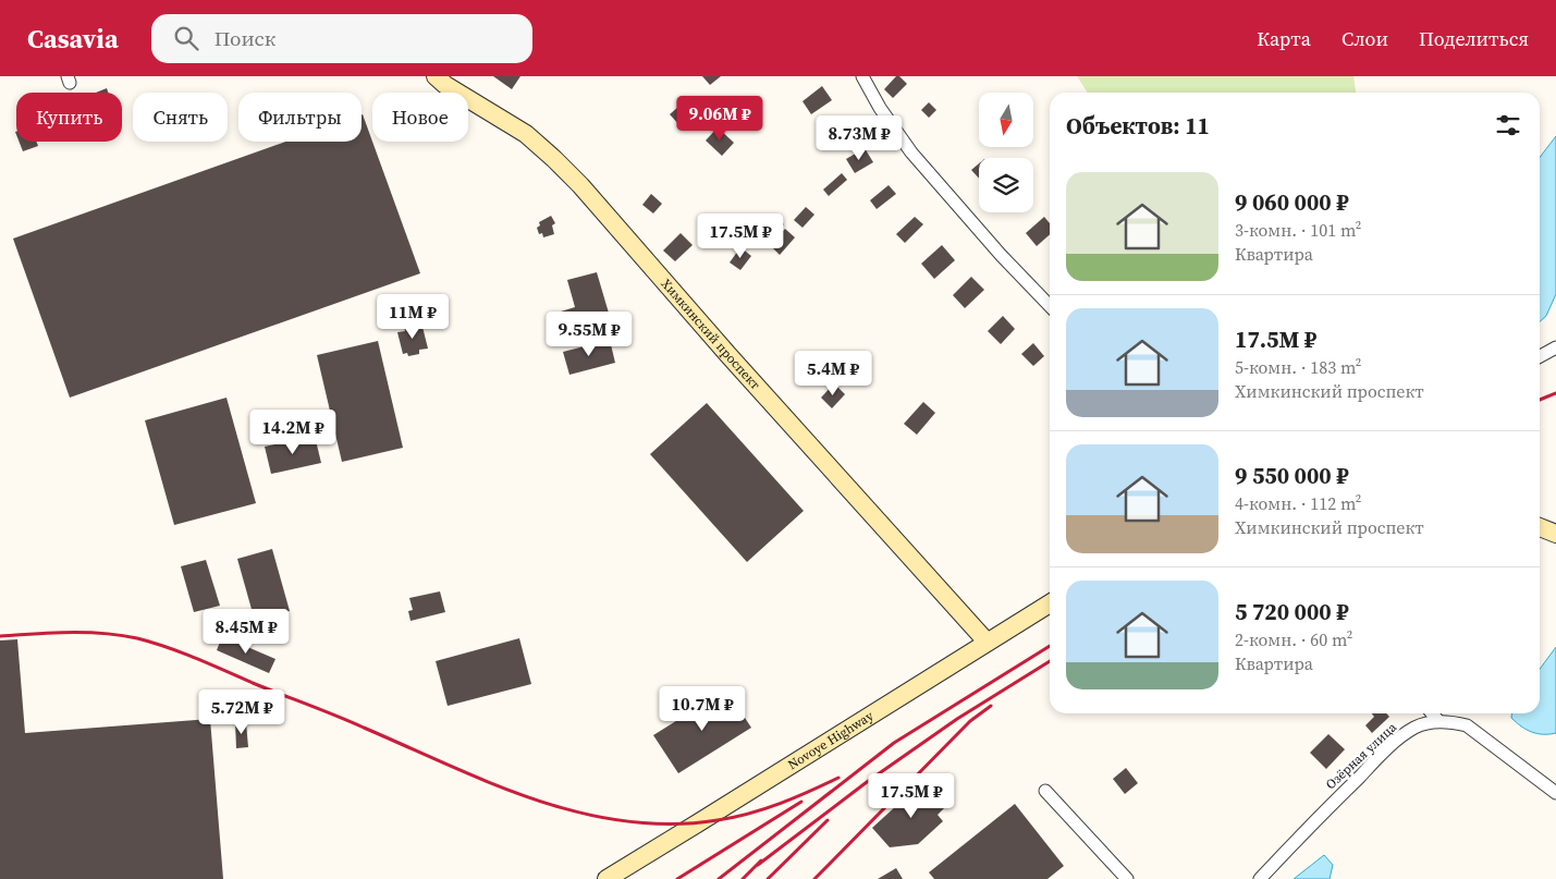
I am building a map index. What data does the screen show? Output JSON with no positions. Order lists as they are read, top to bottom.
{
  "streets": {
    "street": ["Химкинский проспект", "Novoye Highway", "Озёрная улица"]
  },
  "crossings": [
    ["Химкинский проспект", "Novoye Highway"]
  ],
  "north": "bottom",
  "page": {
    "header": "Casavia",
    "search": "Поиск",
    "nav": ["Карта", "Слои", "Поделиться"],
    "chip": [
      "Купить",
      "Снять",
      "Фильтры",
      "Новое"
    ],
    "heading": "Объектов: 11",
    "price": [
      "9.06M ₽",
      "8.73M ₽",
      "17.5M ₽",
      "11M ₽",
      "9.55M ₽",
      "5.4M ₽",
      "14.2M ₽",
      "8.45M ₽",
      "10.7M ₽",
      "5.72M ₽",
      "17.5M ₽"
    ],
    "list": [
      {
        "name": "9 060 000 ₽",
        "note": "3-комн. · 101 m² · Квартира"
      },
      {
        "name": "17.5M ₽",
        "note": "5-комн. · 183 m² · Химкинский проспект"
      },
      {
        "name": "9 550 000 ₽",
        "note": "4-комн. · 112 m² · Химкинский проспект"
      },
      {
        "name": "5 720 000 ₽",
        "note": "2-комн. · 60 m² · Квартира"
      }
    ]
  }
}
